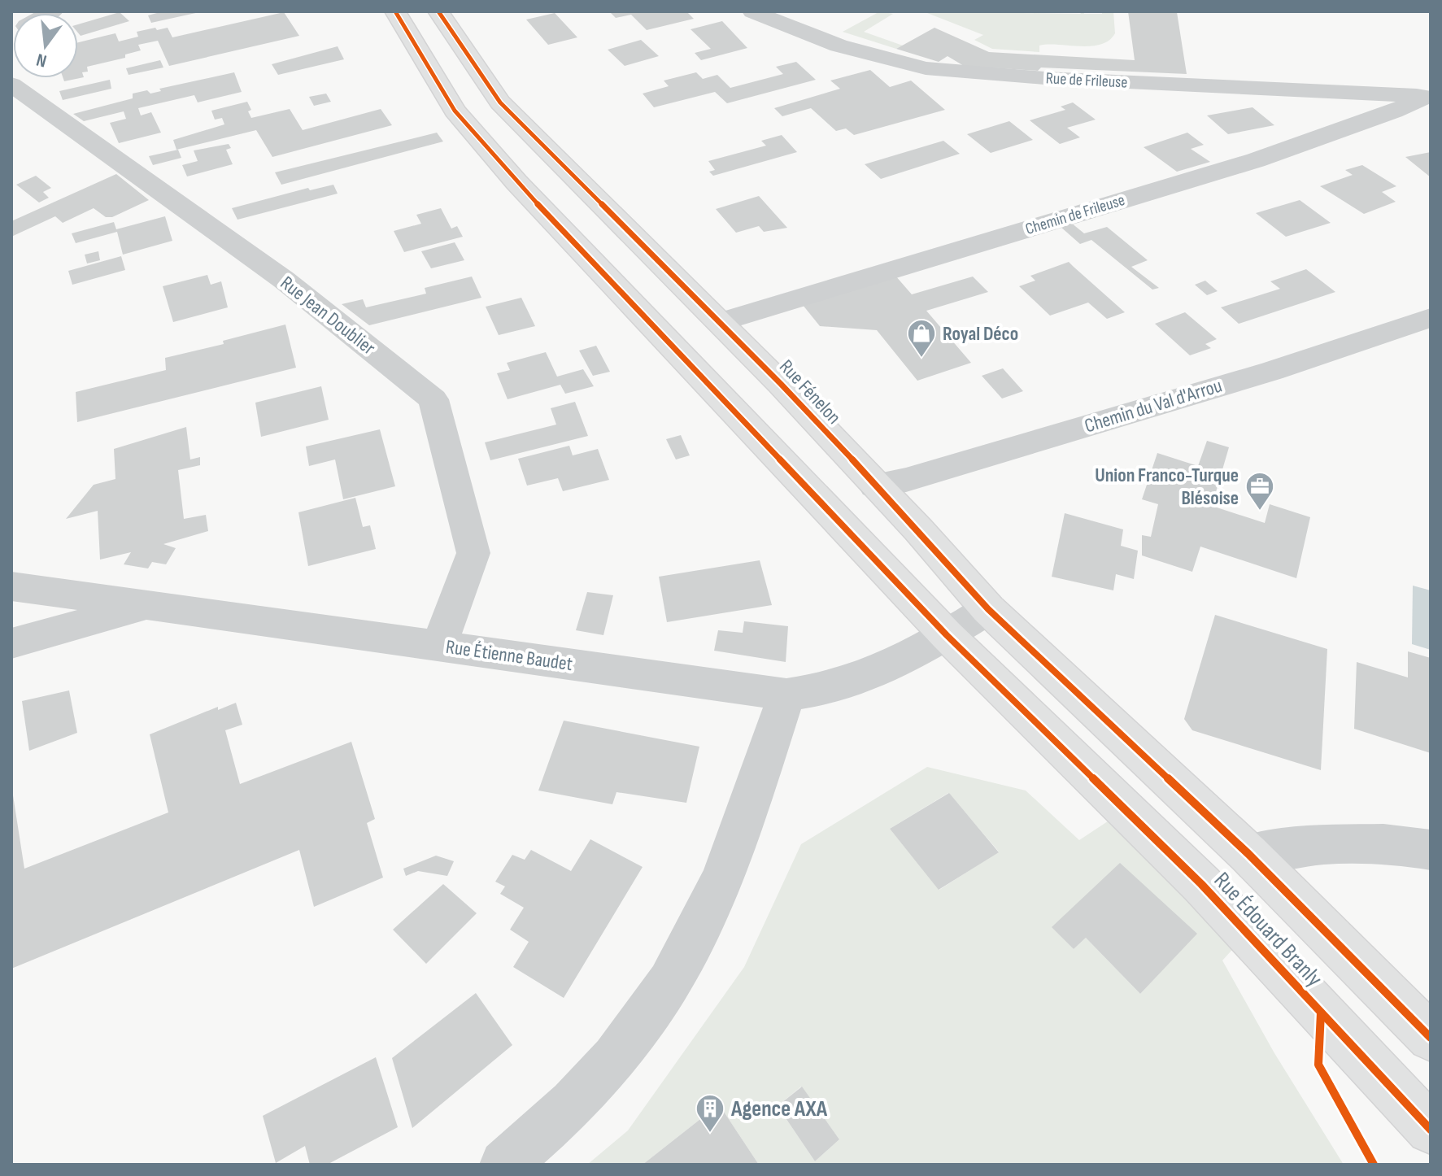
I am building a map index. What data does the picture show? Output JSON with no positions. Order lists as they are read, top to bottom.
{
  "streets": {
    "main road": ["Rue Fénelon", "Rue Édouard Branly"],
    "street": [
      "Rue de Frileuse",
      "Chemin de Frileuse",
      "Rue Jean Doublier",
      "Chemin du Val d'Arrou",
      "Rue Étienne Baudet"
    ]
  },
  "crossings": [
    ["Rue de Frileuse", "Chemin de Frileuse"],
    ["Chemin de Frileuse", "Rue Fénelon"],
    ["Rue Jean Doublier", "Rue Étienne Baudet"],
    ["Rue Fénelon", "Chemin du Val d'Arrou"],
    ["Rue Fénelon", "Rue Étienne Baudet"],
    ["Rue Fénelon", "Rue Édouard Branly"],
    ["Rue Étienne Baudet", "Rue Édouard Branly"]
  ],
  "places": {
    "shop": ["Royal Déco"],
    "office": ["Union Franco-Turque Blésoise"],
    "building": ["Agence AXA"]
  },
  "north": "bottom"
}
